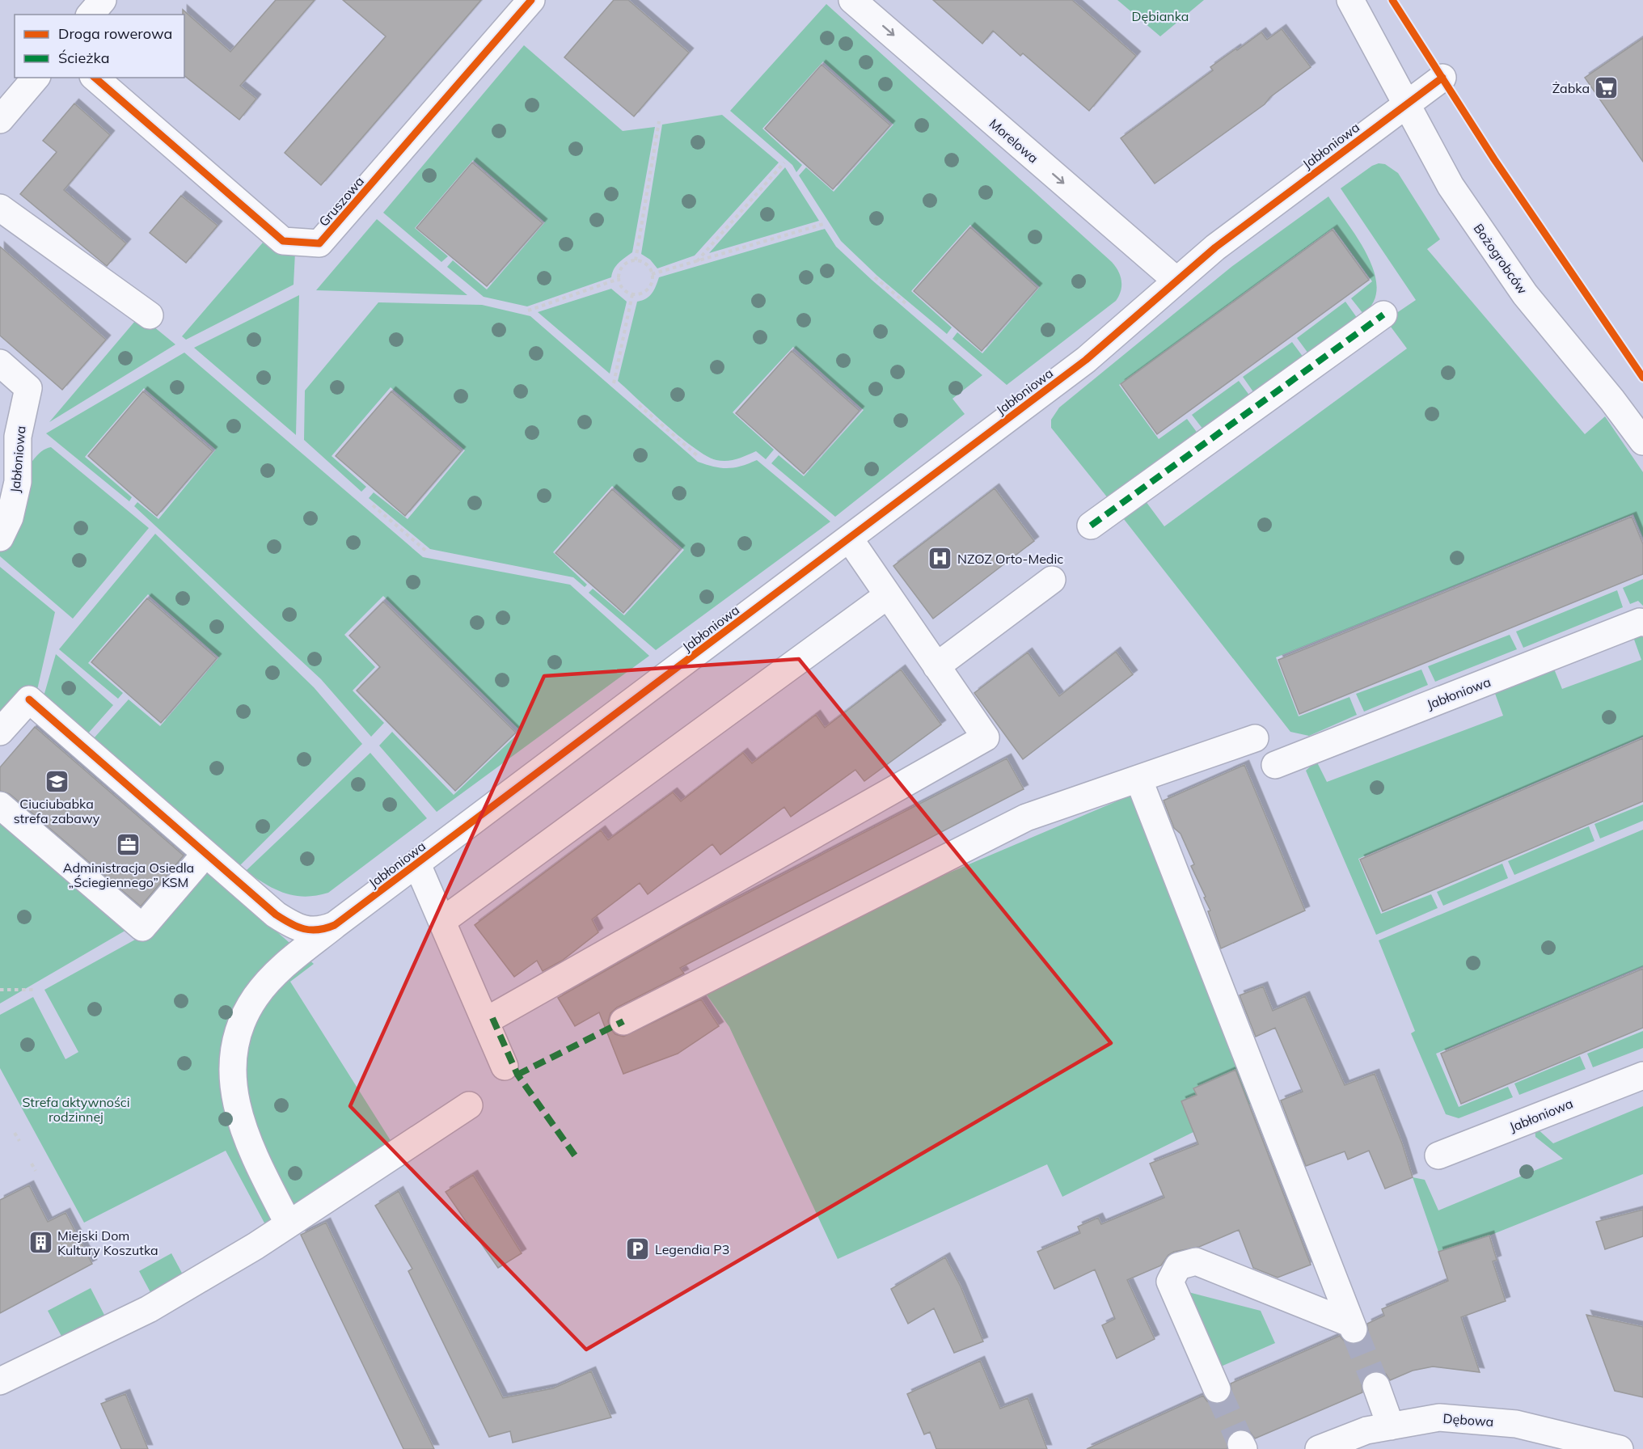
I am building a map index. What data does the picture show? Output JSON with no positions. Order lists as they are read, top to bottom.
{
  "streets": {
    "street": [
      "Morelowa",
      "Jabłoniowa",
      "Gruszowa",
      "Bożogrobców",
      "Dębowa"
    ]
  },
  "crossings": [
    ["Morelowa", "Jabłoniowa"],
    ["Jabłoniowa", "Bożogrobców"]
  ],
  "one_way": ["Morelowa"],
  "parks": ["Dębianka", "Strefa aktywności rodzinnej"],
  "places": {
    "supermarket": ["Żabka"],
    "hospital": ["NZOZ Orto-Medic"],
    "school or university": ["Ciuciubabka strefa zabawy"],
    "office": ["Administracja Osiedla „Ściegiennego” KSM"],
    "building": ["Miejski Dom Kultury Koszutka"],
    "parking": ["Legendia P3"]
  },
  "legend": ["Droga rowerowa", "Ścieżka"]
}
